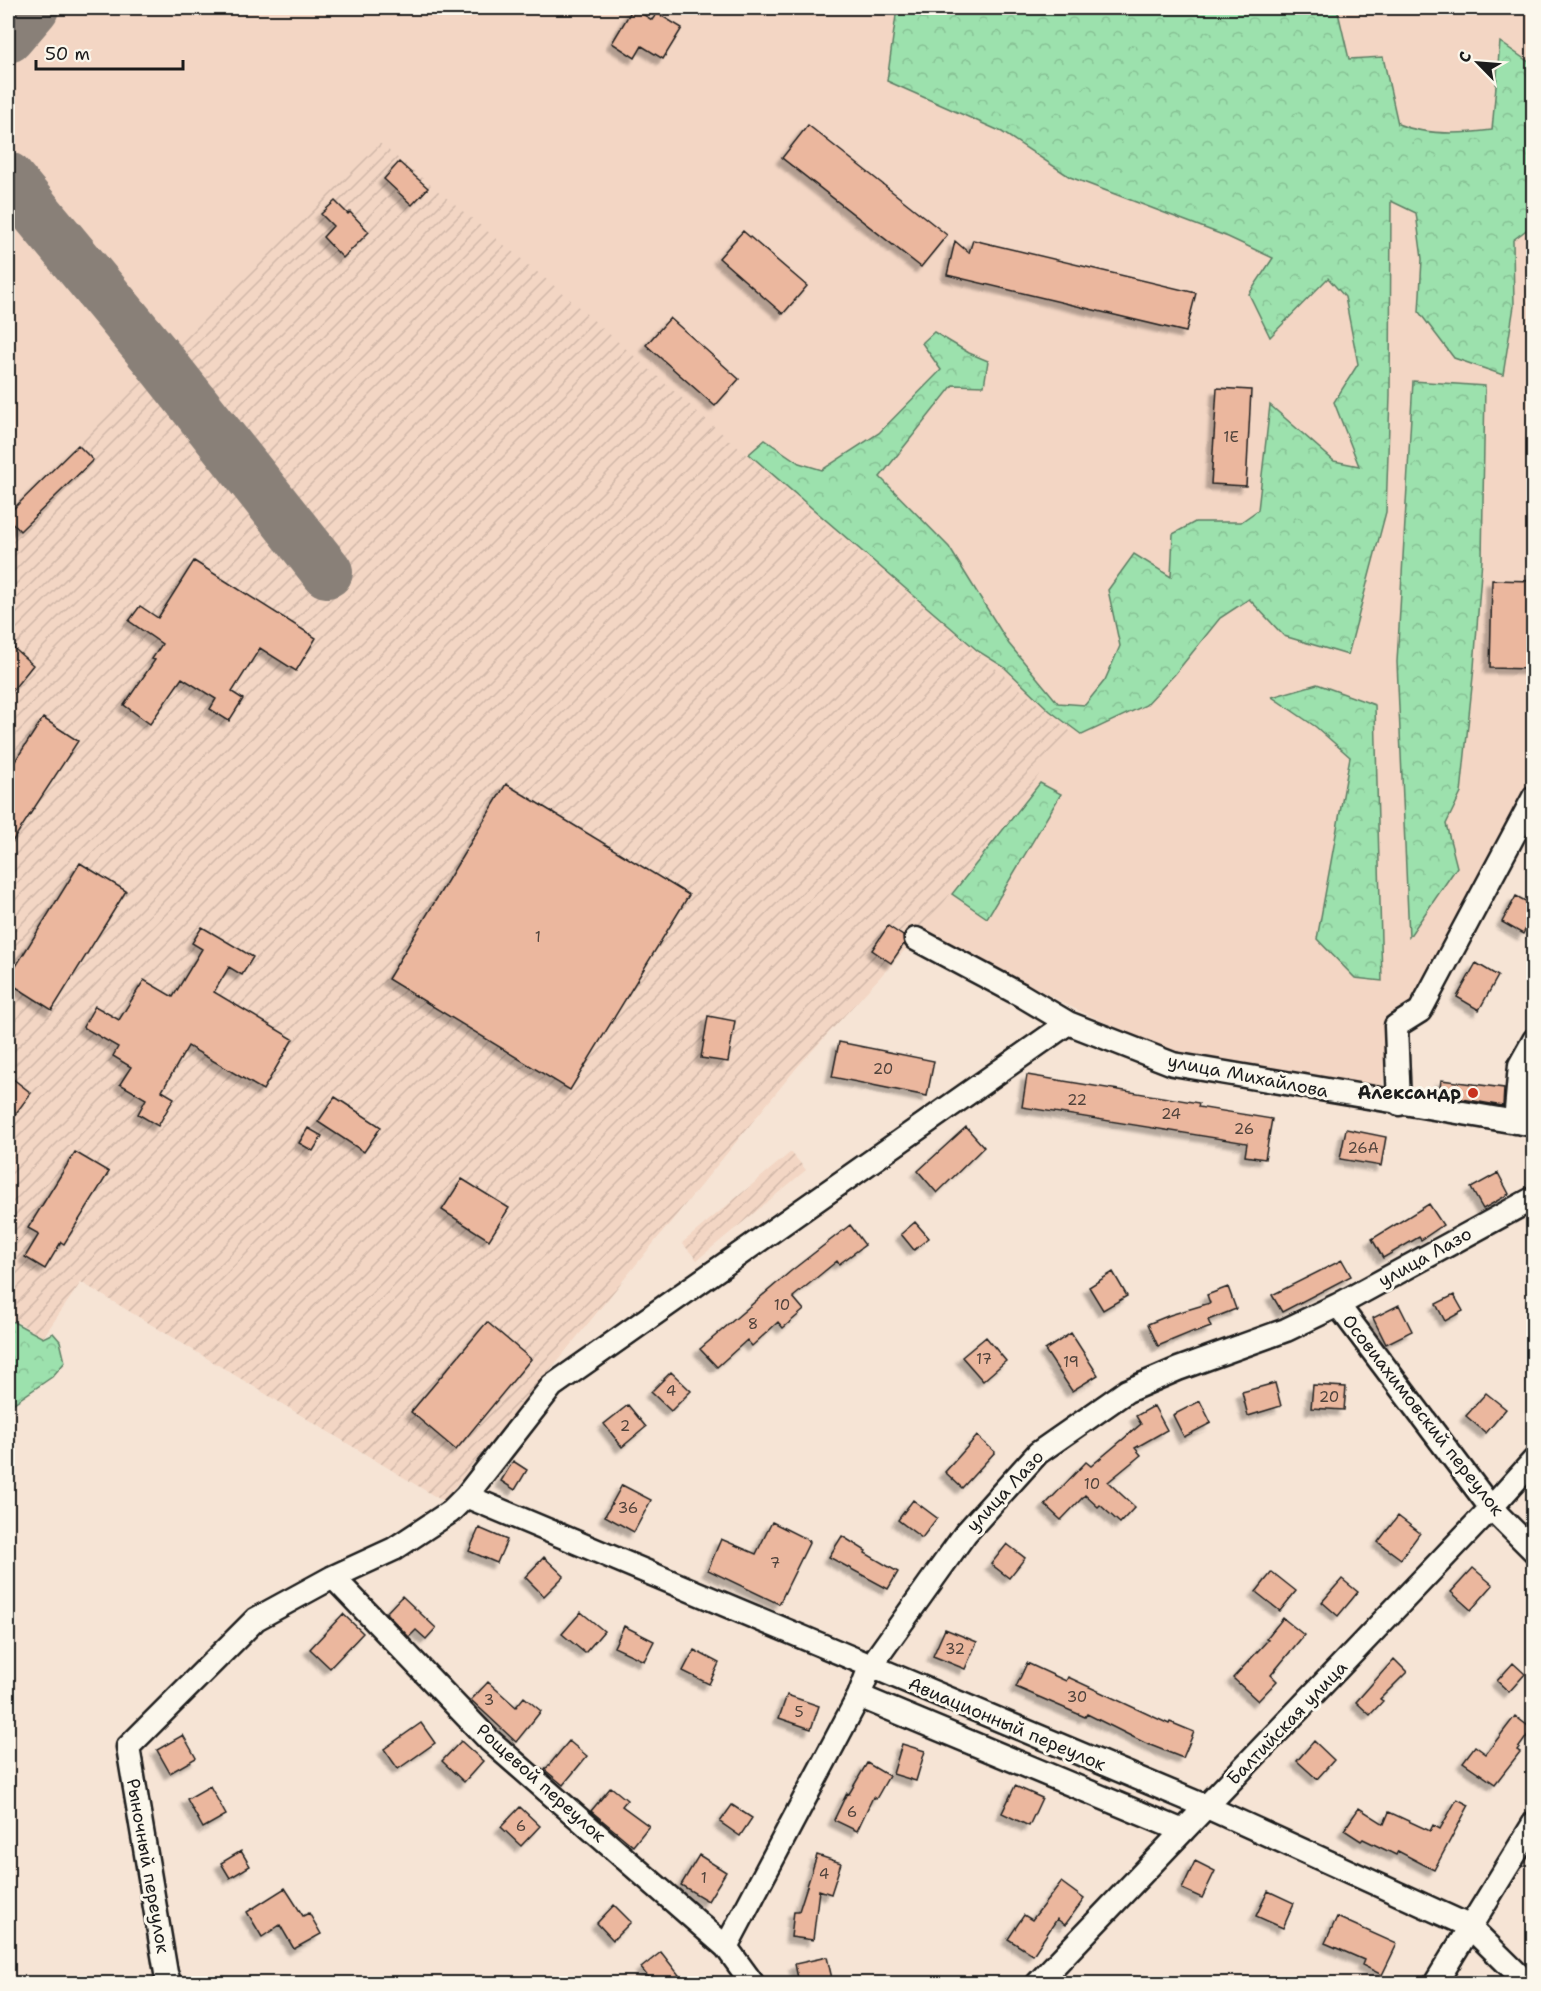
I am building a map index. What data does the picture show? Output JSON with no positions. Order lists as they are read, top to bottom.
{
  "streets": {
    "street": [
      "улица Михайлова",
      "улица Лазо",
      "Осовиахимовский переулок",
      "Балтийская улица",
      "Авиационный переулок",
      "Рощевой переулок",
      "Рыночный переулок"
    ]
  },
  "crossings": [
    ["улица Лазо", "Осовиахимовский переулок"],
    ["улица Лазо", "Авиационный переулок"],
    ["улица Лазо", "Рощевой переулок"],
    ["Осовиахимовский переулок", "Балтийская улица"],
    ["Балтийская улица", "Авиационный переулок"],
    ["Рощевой переулок", "Рыночный переулок"]
  ],
  "places": ["Александр"],
  "house_numbers": [
    "1Е",
    "1",
    "20",
    "22",
    "24",
    "26",
    "26А",
    "10",
    "8",
    "17",
    "19",
    "4",
    "20",
    "2",
    "10",
    "36",
    "7",
    "32",
    "30",
    "3",
    "5",
    "6",
    "6",
    "4",
    "1"
  ],
  "scale_bar": "50 m",
  "north": "top left"
}
